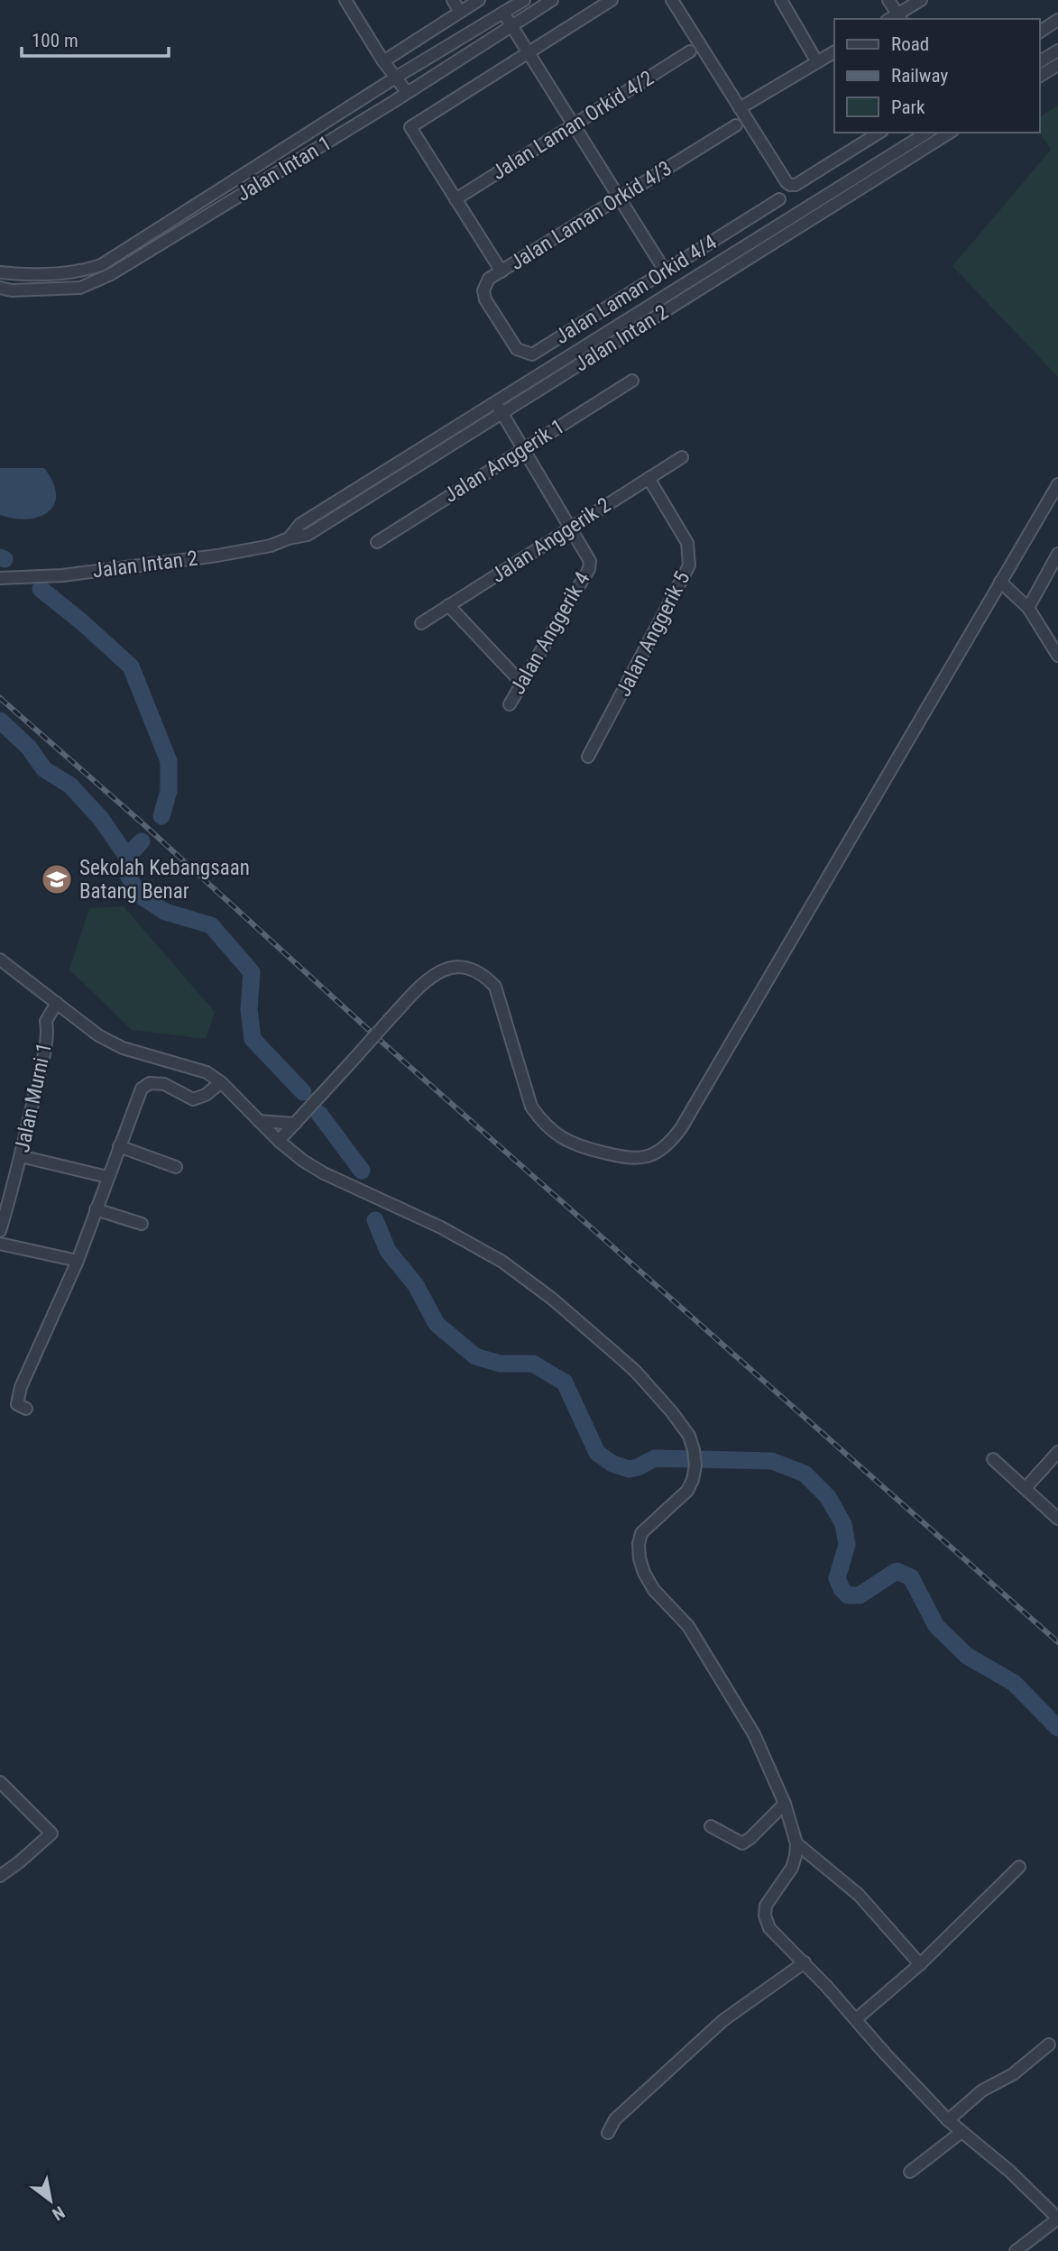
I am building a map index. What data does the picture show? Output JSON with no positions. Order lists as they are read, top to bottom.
{
  "streets": {
    "street": [
      "Jalan Laman Orkid 4/2",
      "Jalan Intan 1",
      "Jalan Laman Orkid 4/3",
      "Jalan Laman Orkid 4/4",
      "Jalan Intan 2",
      "Jalan Anggerik 1",
      "Jalan Anggerik 2",
      "Jalan Anggerik 4",
      "Jalan Anggerik 5",
      "Jalan Murni 1"
    ]
  },
  "crossings": [
    ["Jalan Laman Orkid 4/3", "Jalan Laman Orkid 4/4"],
    ["Jalan Anggerik 2", "Jalan Anggerik 4"],
    ["Jalan Anggerik 2", "Jalan Anggerik 5"]
  ],
  "places": {
    "school or university": ["Sekolah Kebangsaan Batang Benar"]
  },
  "legend": ["Road", "Railway", "Park"],
  "scale_bar": "100 m",
  "north": "bottom right"
}
